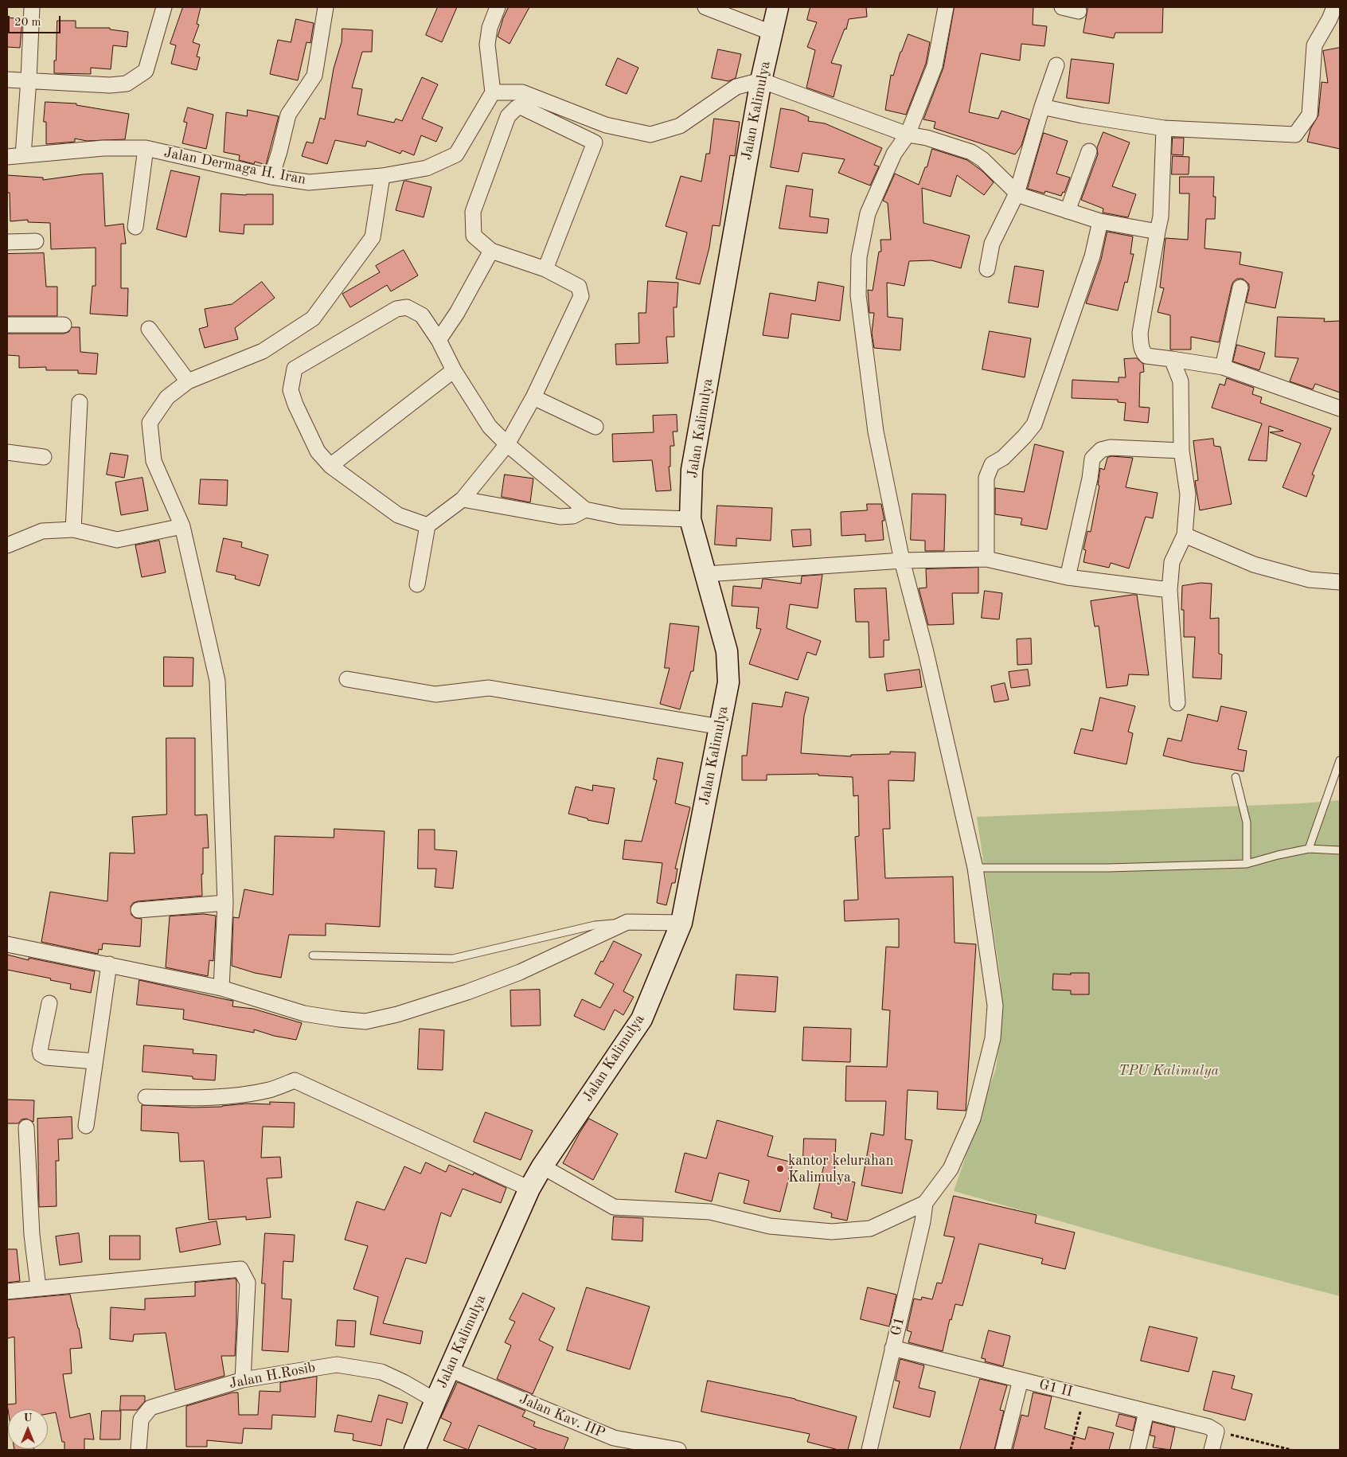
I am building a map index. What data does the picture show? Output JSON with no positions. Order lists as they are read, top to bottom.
{
  "streets": {
    "street": [
      "Jalan Kalimulya",
      "Jalan Dermaga H. Iran",
      "G1",
      "Jalan H.Rosib",
      "G1 II",
      "Jalan Kav. IIP"
    ]
  },
  "crossings": [
    ["Jalan Kalimulya", "Jalan H.Rosib"],
    ["Jalan Kalimulya", "Jalan Kav. IIP"],
    ["G1", "G1 II"]
  ],
  "parks": ["TPU Kalimulya"],
  "places": ["kantor kelurahan Kalimulya"],
  "scale_bar": "20 m",
  "north": "top"
}
